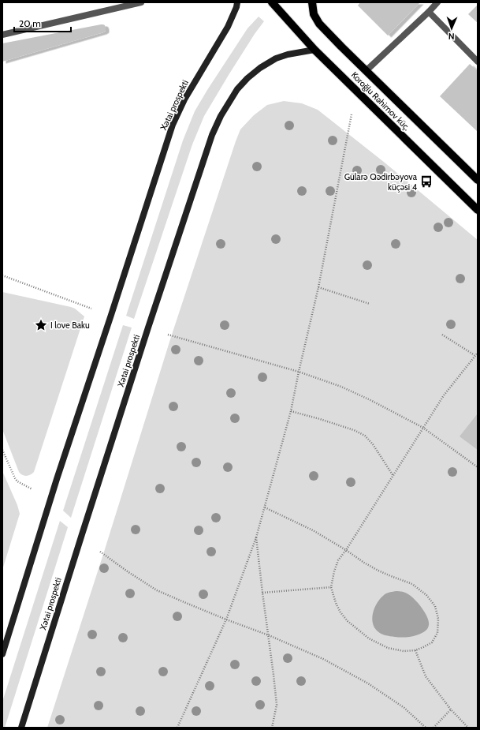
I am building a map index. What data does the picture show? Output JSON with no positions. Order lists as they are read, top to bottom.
{
  "streets": {
    "main road": ["Koroğlu Rəhimov küç."],
    "street": ["Xətai prospekti"]
  },
  "crossings": [
    ["Koroğlu Rəhimov küç.", "Xətai prospekti"]
  ],
  "places": {
    "bus stop": ["Gülarə Qədirbəyova küçəsi 4"],
    "place": ["I love Baku"]
  },
  "scale_bar": "20 m",
  "north": "bottom"
}
